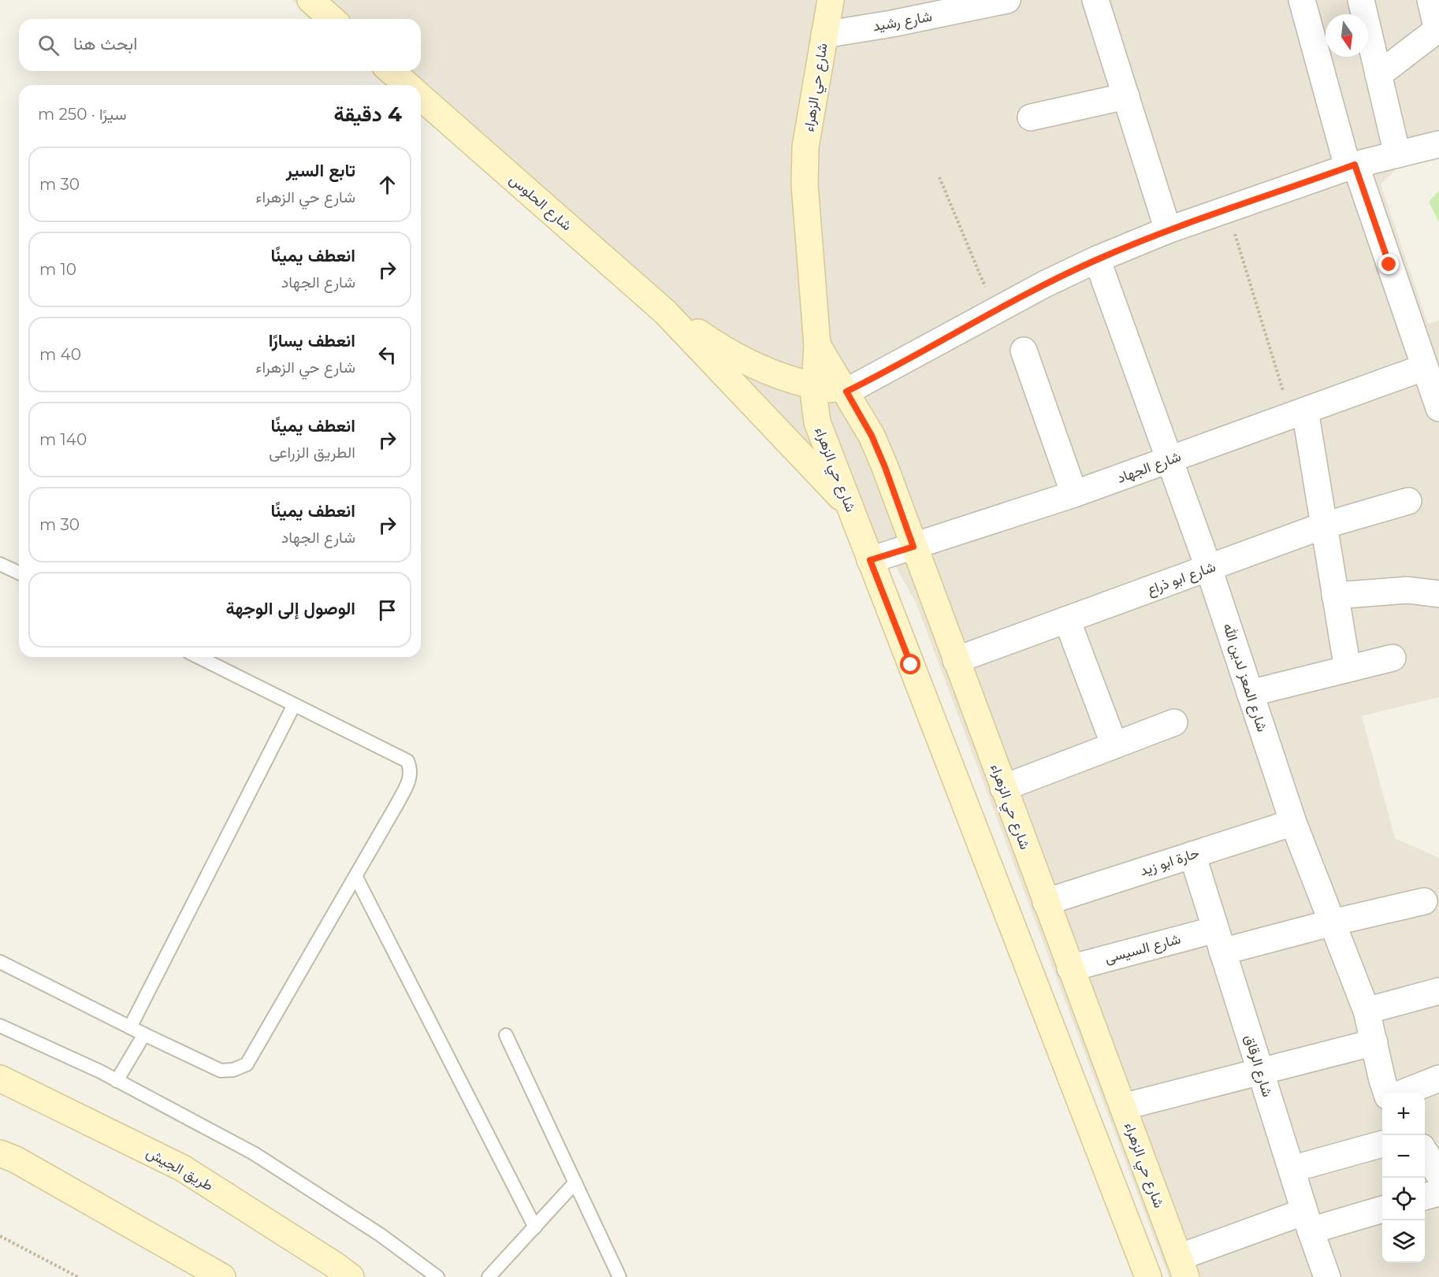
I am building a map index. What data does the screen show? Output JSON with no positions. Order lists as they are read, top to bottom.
{
  "streets": {
    "street": [
      "شارع رشيد",
      "شارع حي الزهراء",
      "شارع الحلوس",
      "شارع الجهاد",
      "شارع ابو ذراع",
      "شارع المعز لدين الله",
      "حارة ابو زيد",
      "شارع السيسى",
      "شارع الرقاق",
      "طريق الجيش"
    ]
  },
  "crossings": [
    ["شارع رشيد", "شارع حي الزهراء"],
    ["شارع حي الزهراء", "شارع الحلوس"],
    ["شارع حي الزهراء", "شارع الجهاد"],
    ["شارع حي الزهراء", "شارع ابو ذراع"],
    ["شارع حي الزهراء", "حارة ابو زيد"],
    ["شارع حي الزهراء", "شارع السيسى"],
    ["شارع الجهاد", "شارع المعز لدين الله"],
    ["شارع ابو ذراع", "شارع المعز لدين الله"],
    ["شارع المعز لدين الله", "حارة ابو زيد"],
    ["شارع المعز لدين الله", "شارع السيسى"],
    ["حارة ابو زيد", "شارع الرقاق"],
    ["شارع السيسى", "شارع الرقاق"]
  ],
  "north": "bottom",
  "page": {
    "search": "ابحث هنا",
    "heading": ["4 دقيقة", "سيرًا · 250 m"],
    "list": [
      ["تابع السير", "شارع حي الزهراء", "30 m"],
      ["انعطف يمينًا", "شارع الجهاد", "10 m"],
      ["انعطف يسارًا", "شارع حي الزهراء", "40 m"],
      ["انعطف يمينًا", "الطريق الزراعى", "140 m"],
      ["انعطف يمينًا", "شارع الجهاد", "30 m"],
      "الوصول إلى الوجهة"
    ],
    "map_buttons": ["+", "−"]
  }
}
